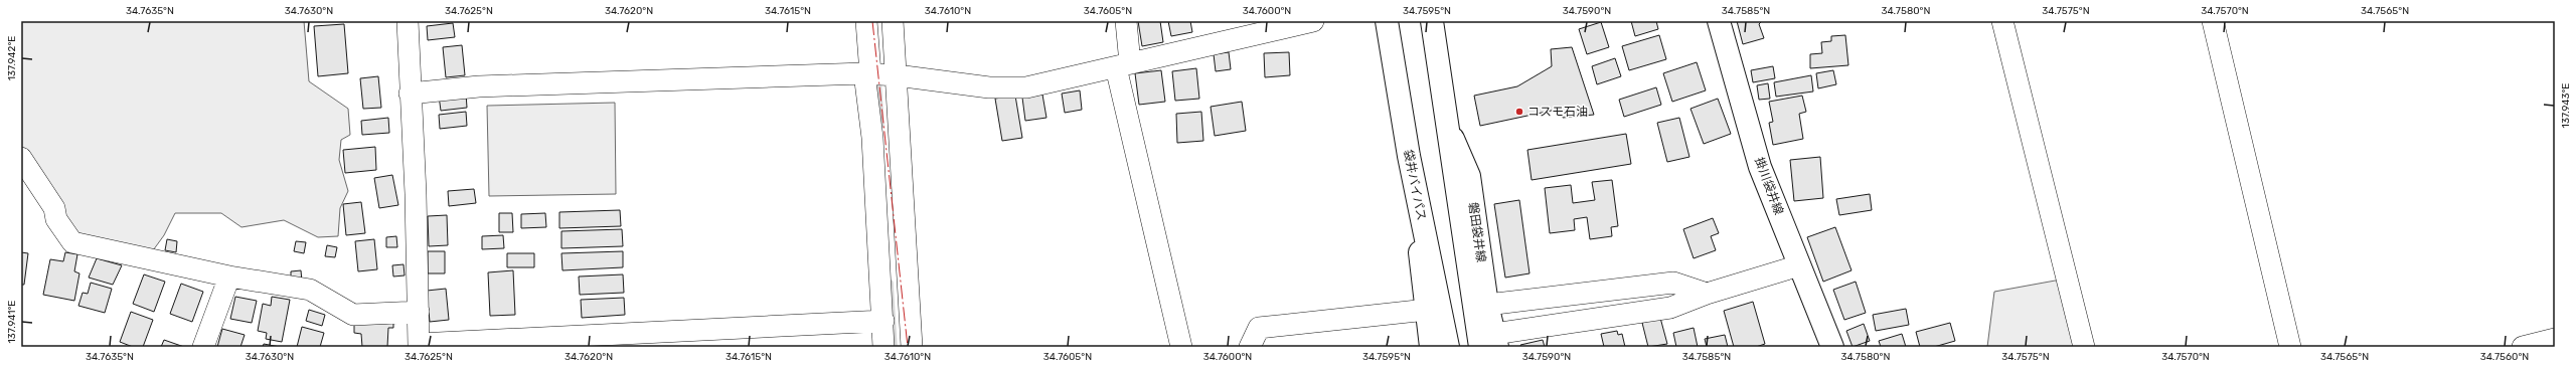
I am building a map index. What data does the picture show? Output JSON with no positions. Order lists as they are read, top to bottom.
{
  "streets": {
    "main road": ["袋井バイパス", "掛川袋井線", "磐田袋井線"]
  },
  "places": ["コスモ石油"],
  "coordinates": [
    "34.7635°N",
    "34.7630°N",
    "34.7625°N",
    "34.7620°N",
    "34.7615°N",
    "34.7610°N",
    "34.7605°N",
    "34.7600°N",
    "34.7595°N",
    "34.7590°N",
    "34.7585°N",
    "34.7580°N",
    "34.7575°N",
    "34.7570°N",
    "34.7565°N",
    "137.942°E",
    "137.943°E",
    "137.941°E",
    "34.7560°N"
  ]
}
